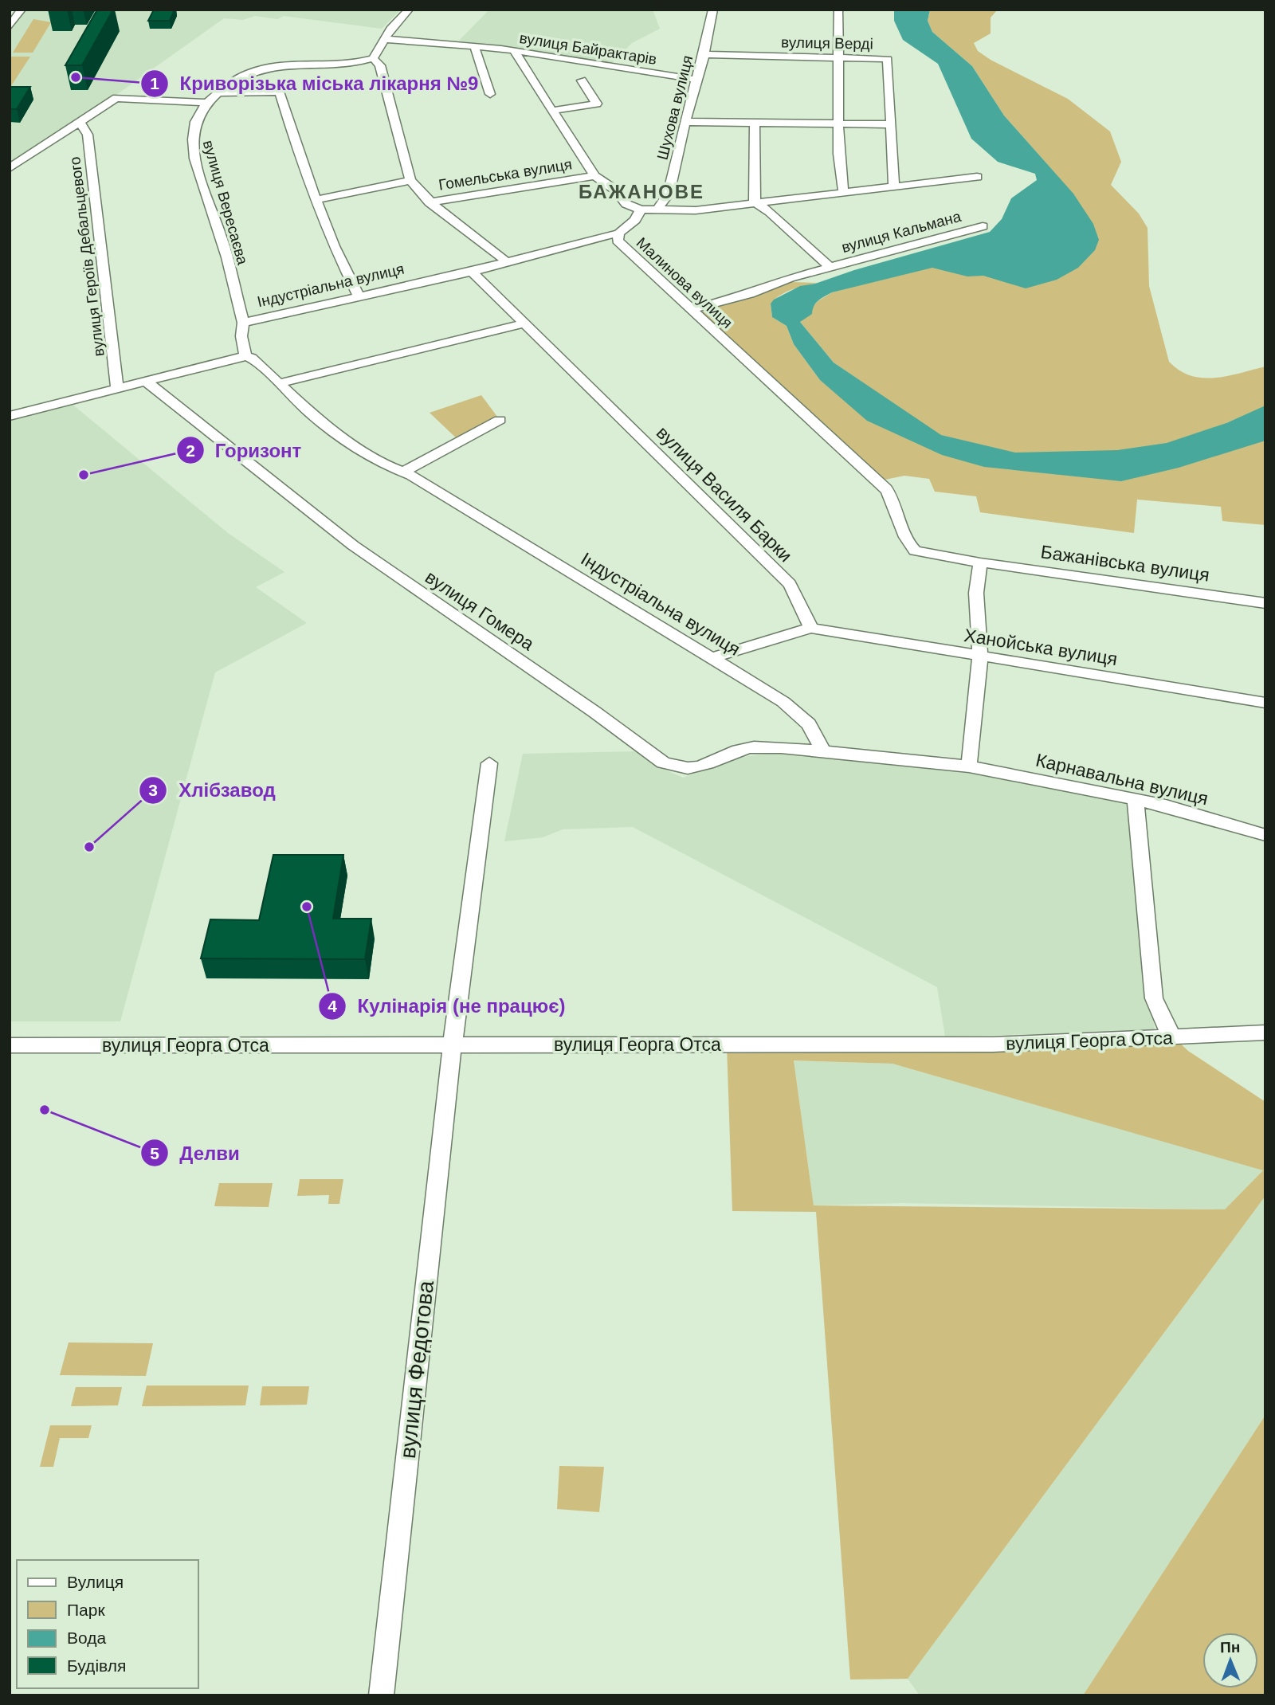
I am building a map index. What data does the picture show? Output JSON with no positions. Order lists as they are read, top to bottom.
{
  "streets": {
    "street": [
      "вулиця Верді",
      "вулиця Байрактарів",
      "Шухова вулиця",
      "Гомельська вулиця",
      "вулиця Вересаєва",
      "вулиця Кальмана",
      "вулиця Героїв Дебальцевого",
      "Малинова вулиця",
      "Індустріальна вулиця",
      "вулиця Василя Барки",
      "Бажанівська вулиця",
      "вулиця Гомера",
      "Ханойська вулиця",
      "Карнавальна вулиця",
      "вулиця Георга Отса",
      "вулиця Федотова"
    ]
  },
  "crossings": [
    ["вулиця Верді", "Шухова вулиця"],
    ["вулиця Верді", "Малинова вулиця"],
    ["вулиця Байрактарів", "Шухова вулиця"],
    ["Шухова вулиця", "Малинова вулиця"],
    ["Гомельська вулиця", "Малинова вулиця"],
    ["вулиця Вересаєва", "Індустріальна вулиця"],
    ["вулиця Кальмана", "Малинова вулиця"],
    ["Малинова вулиця", "Індустріальна вулиця"],
    ["Малинова вулиця", "Бажанівська вулиця"],
    ["Індустріальна вулиця", "вулиця Василя Барки"],
    ["Індустріальна вулиця", "вулиця Гомера"],
    ["вулиця Василя Барки", "Ханойська вулиця"],
    ["вулиця Гомера", "Карнавальна вулиця"],
    ["вулиця Георга Отса", "вулиця Федотова"]
  ],
  "districts": ["БАЖАНОВЕ"],
  "places": [
    "Криворізька міська лікарня №9",
    "Горизонт",
    "Хлібзавод",
    "Кулінарія (не працює)",
    "Делви"
  ],
  "legend": [
    "Вулиця",
    "Парк",
    "Вода",
    "Будівля"
  ],
  "north": "top"
}
